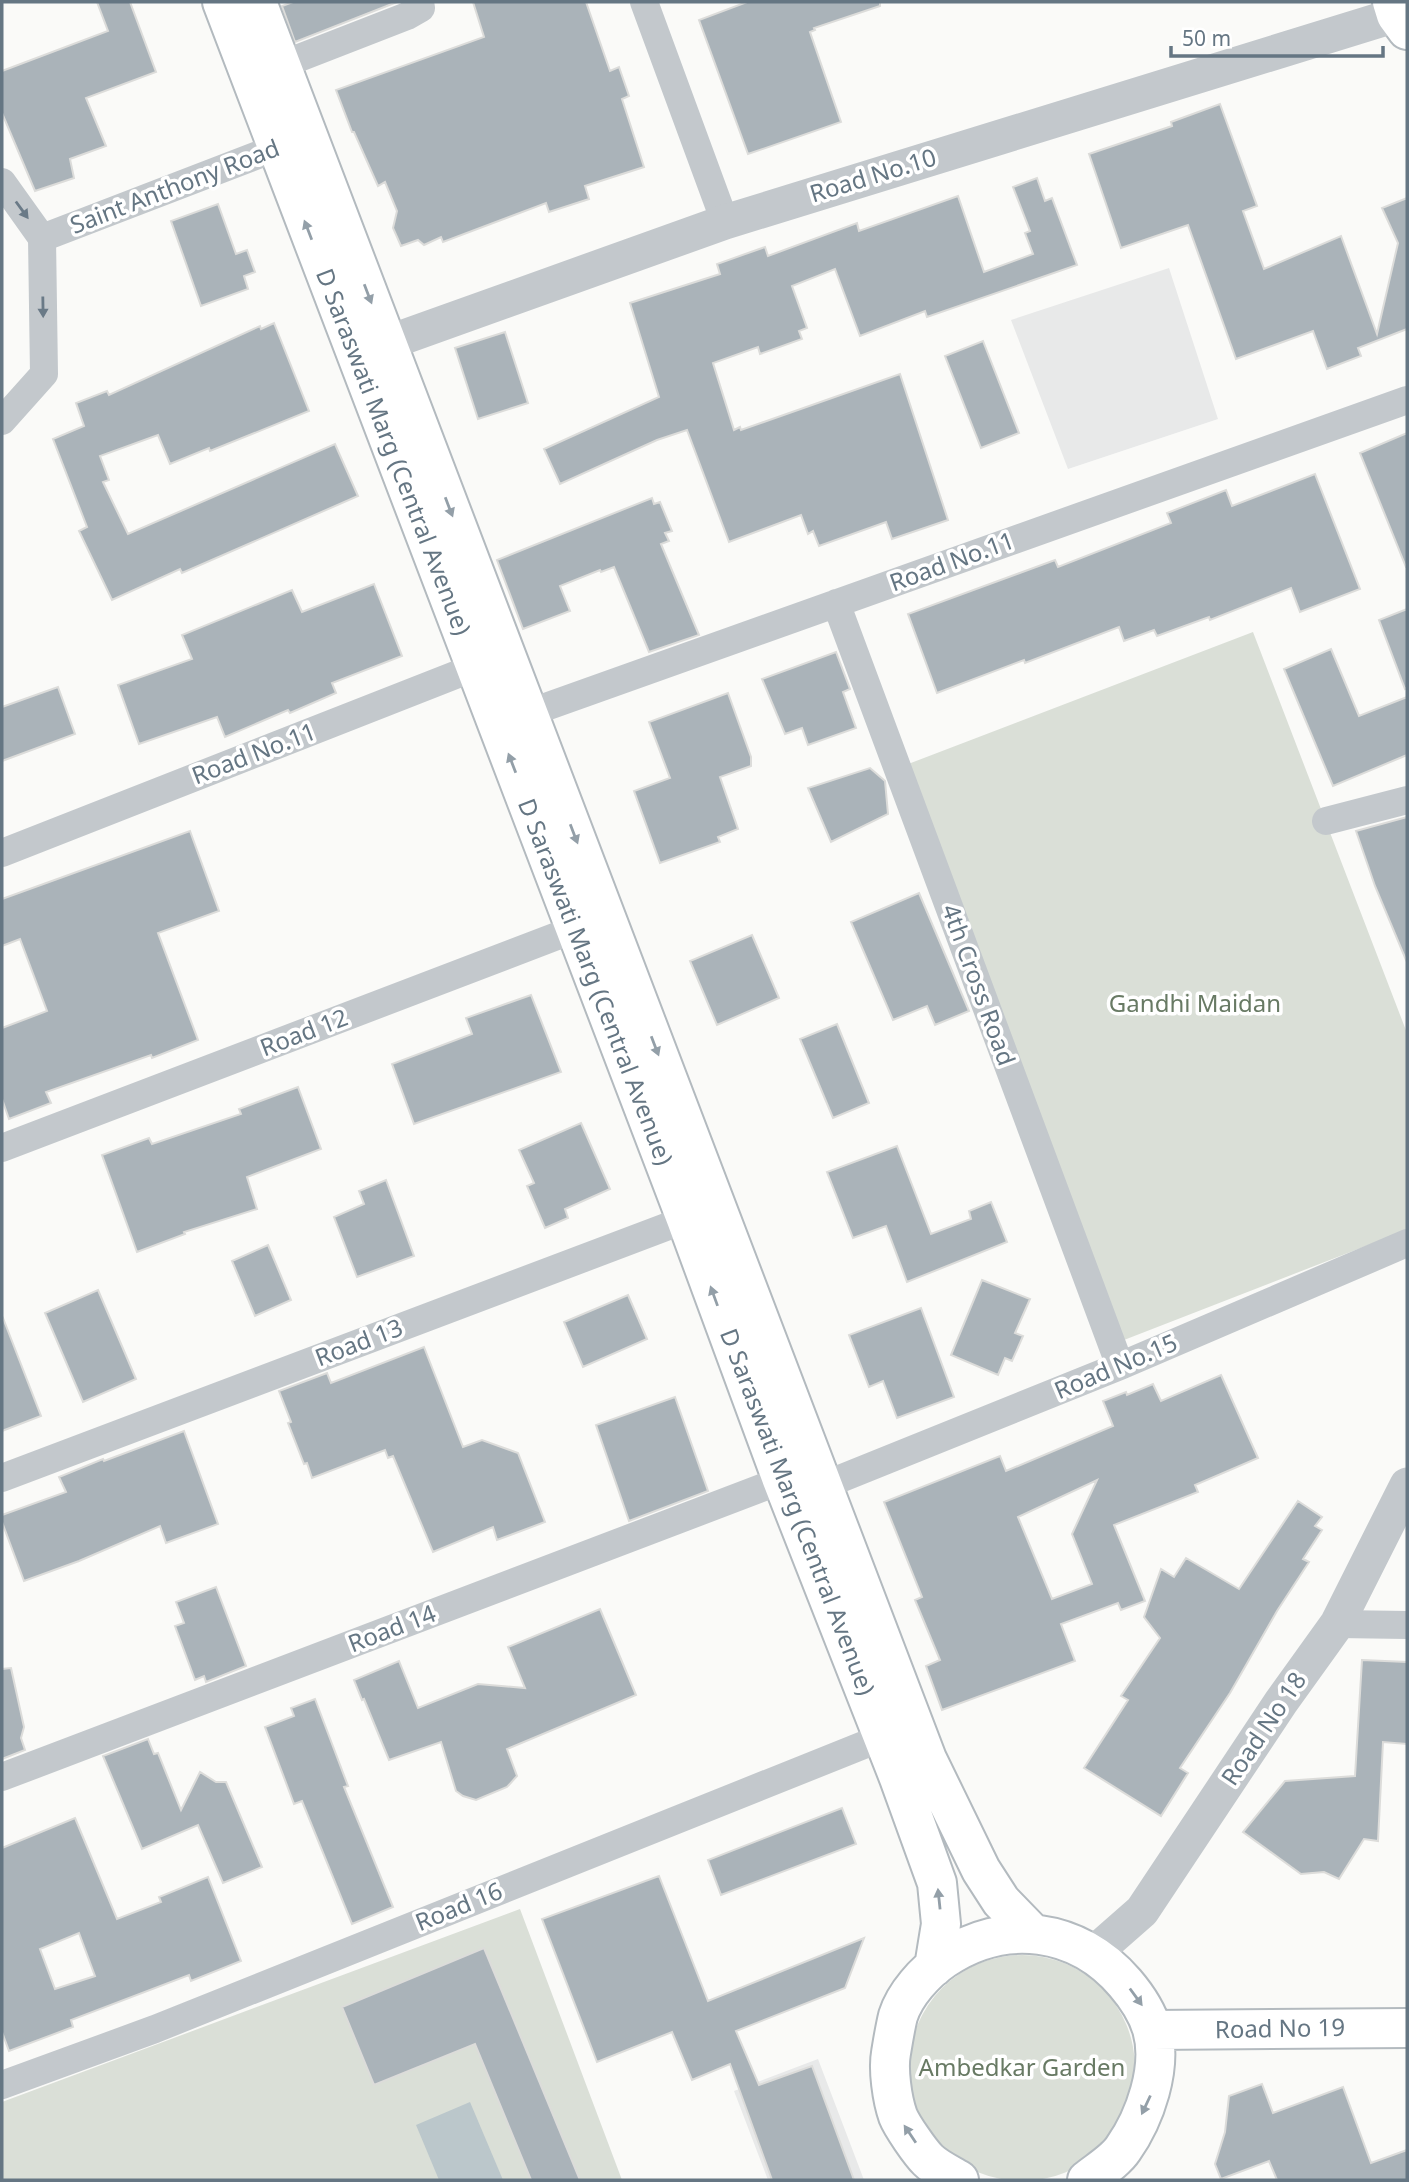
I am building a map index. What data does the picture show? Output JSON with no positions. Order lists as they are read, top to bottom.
{
  "streets": {
    "main road": ["D Saraswati Marg (Central Avenue)", "Road No 19"],
    "street": [
      "Road No.10",
      "Saint Anthony Road",
      "Road No.11",
      "4th Cross Road",
      "Road 12",
      "Road 13",
      "Road No.15",
      "Road 14",
      "Road No 18",
      "Road 16"
    ]
  },
  "crossings": [
    ["Road No.10", "D Saraswati Marg (Central Avenue)"],
    ["Saint Anthony Road", "D Saraswati Marg (Central Avenue)"],
    ["D Saraswati Marg (Central Avenue)", "Road No.11"],
    ["D Saraswati Marg (Central Avenue)", "Road 12"],
    ["D Saraswati Marg (Central Avenue)", "Road 13"],
    ["D Saraswati Marg (Central Avenue)", "Road No.15"],
    ["D Saraswati Marg (Central Avenue)", "Road 14"],
    ["D Saraswati Marg (Central Avenue)", "Road 16"],
    ["Road No.11", "4th Cross Road"],
    ["4th Cross Road", "Road No.15"],
    ["Road No.15", "Road 14"]
  ],
  "parks": ["Gandhi Maidan", "Ambedkar Garden"],
  "scale_bar": "50 m"
}
